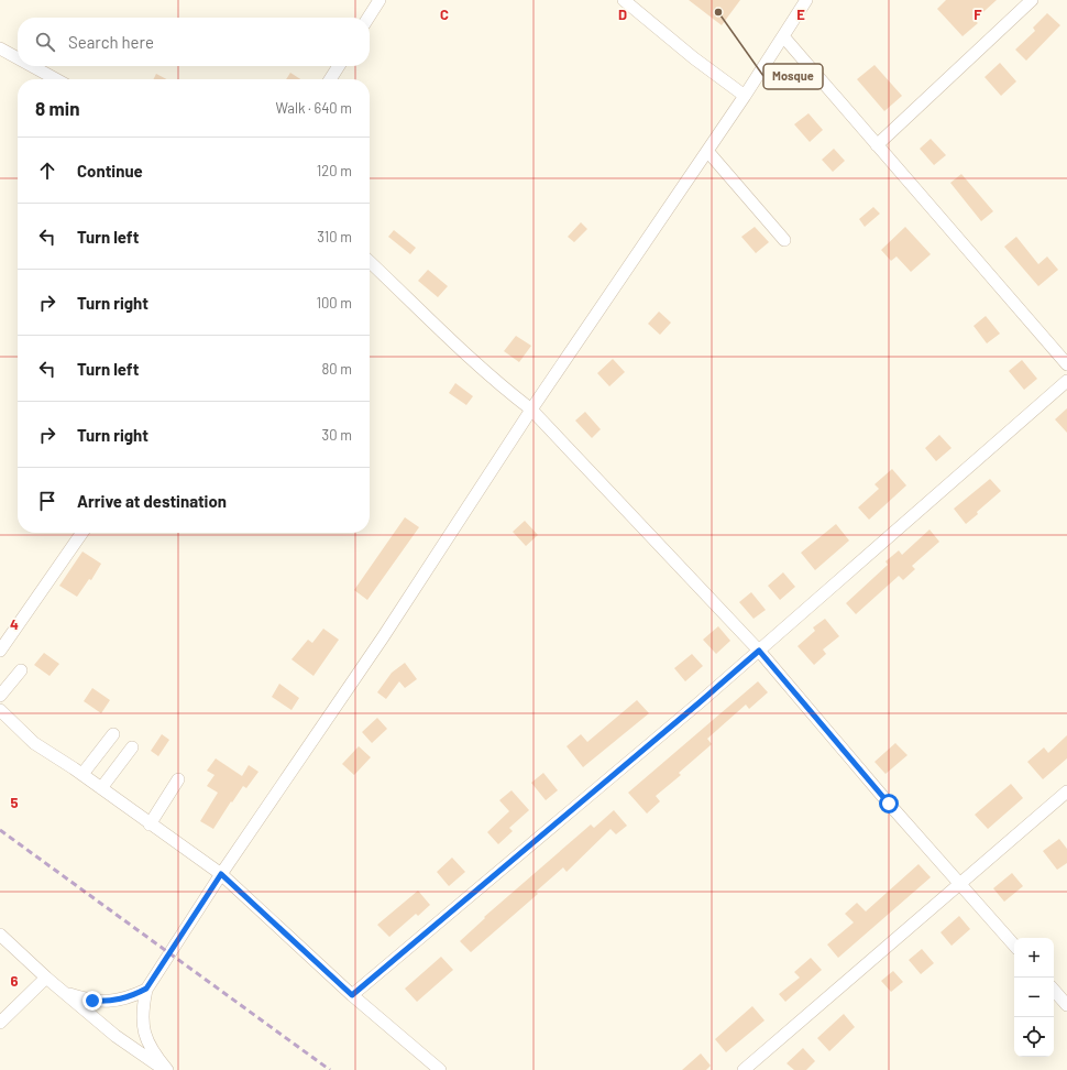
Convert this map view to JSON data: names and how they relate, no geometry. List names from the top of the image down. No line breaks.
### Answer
{"places":["Mosque"],"page":{"search":"Search here","heading":["8 min","Walk · 640 m"],"list":[["Continue","120 m"],["Turn left","310 m"],["Turn right","100 m"],["Turn left","80 m"],["Turn right","30 m"],"Arrive at destination"],"map_buttons":["+","−"]},"grid":{"columns":["C","D","E","F"],"rows":["4","5","6"]}}
